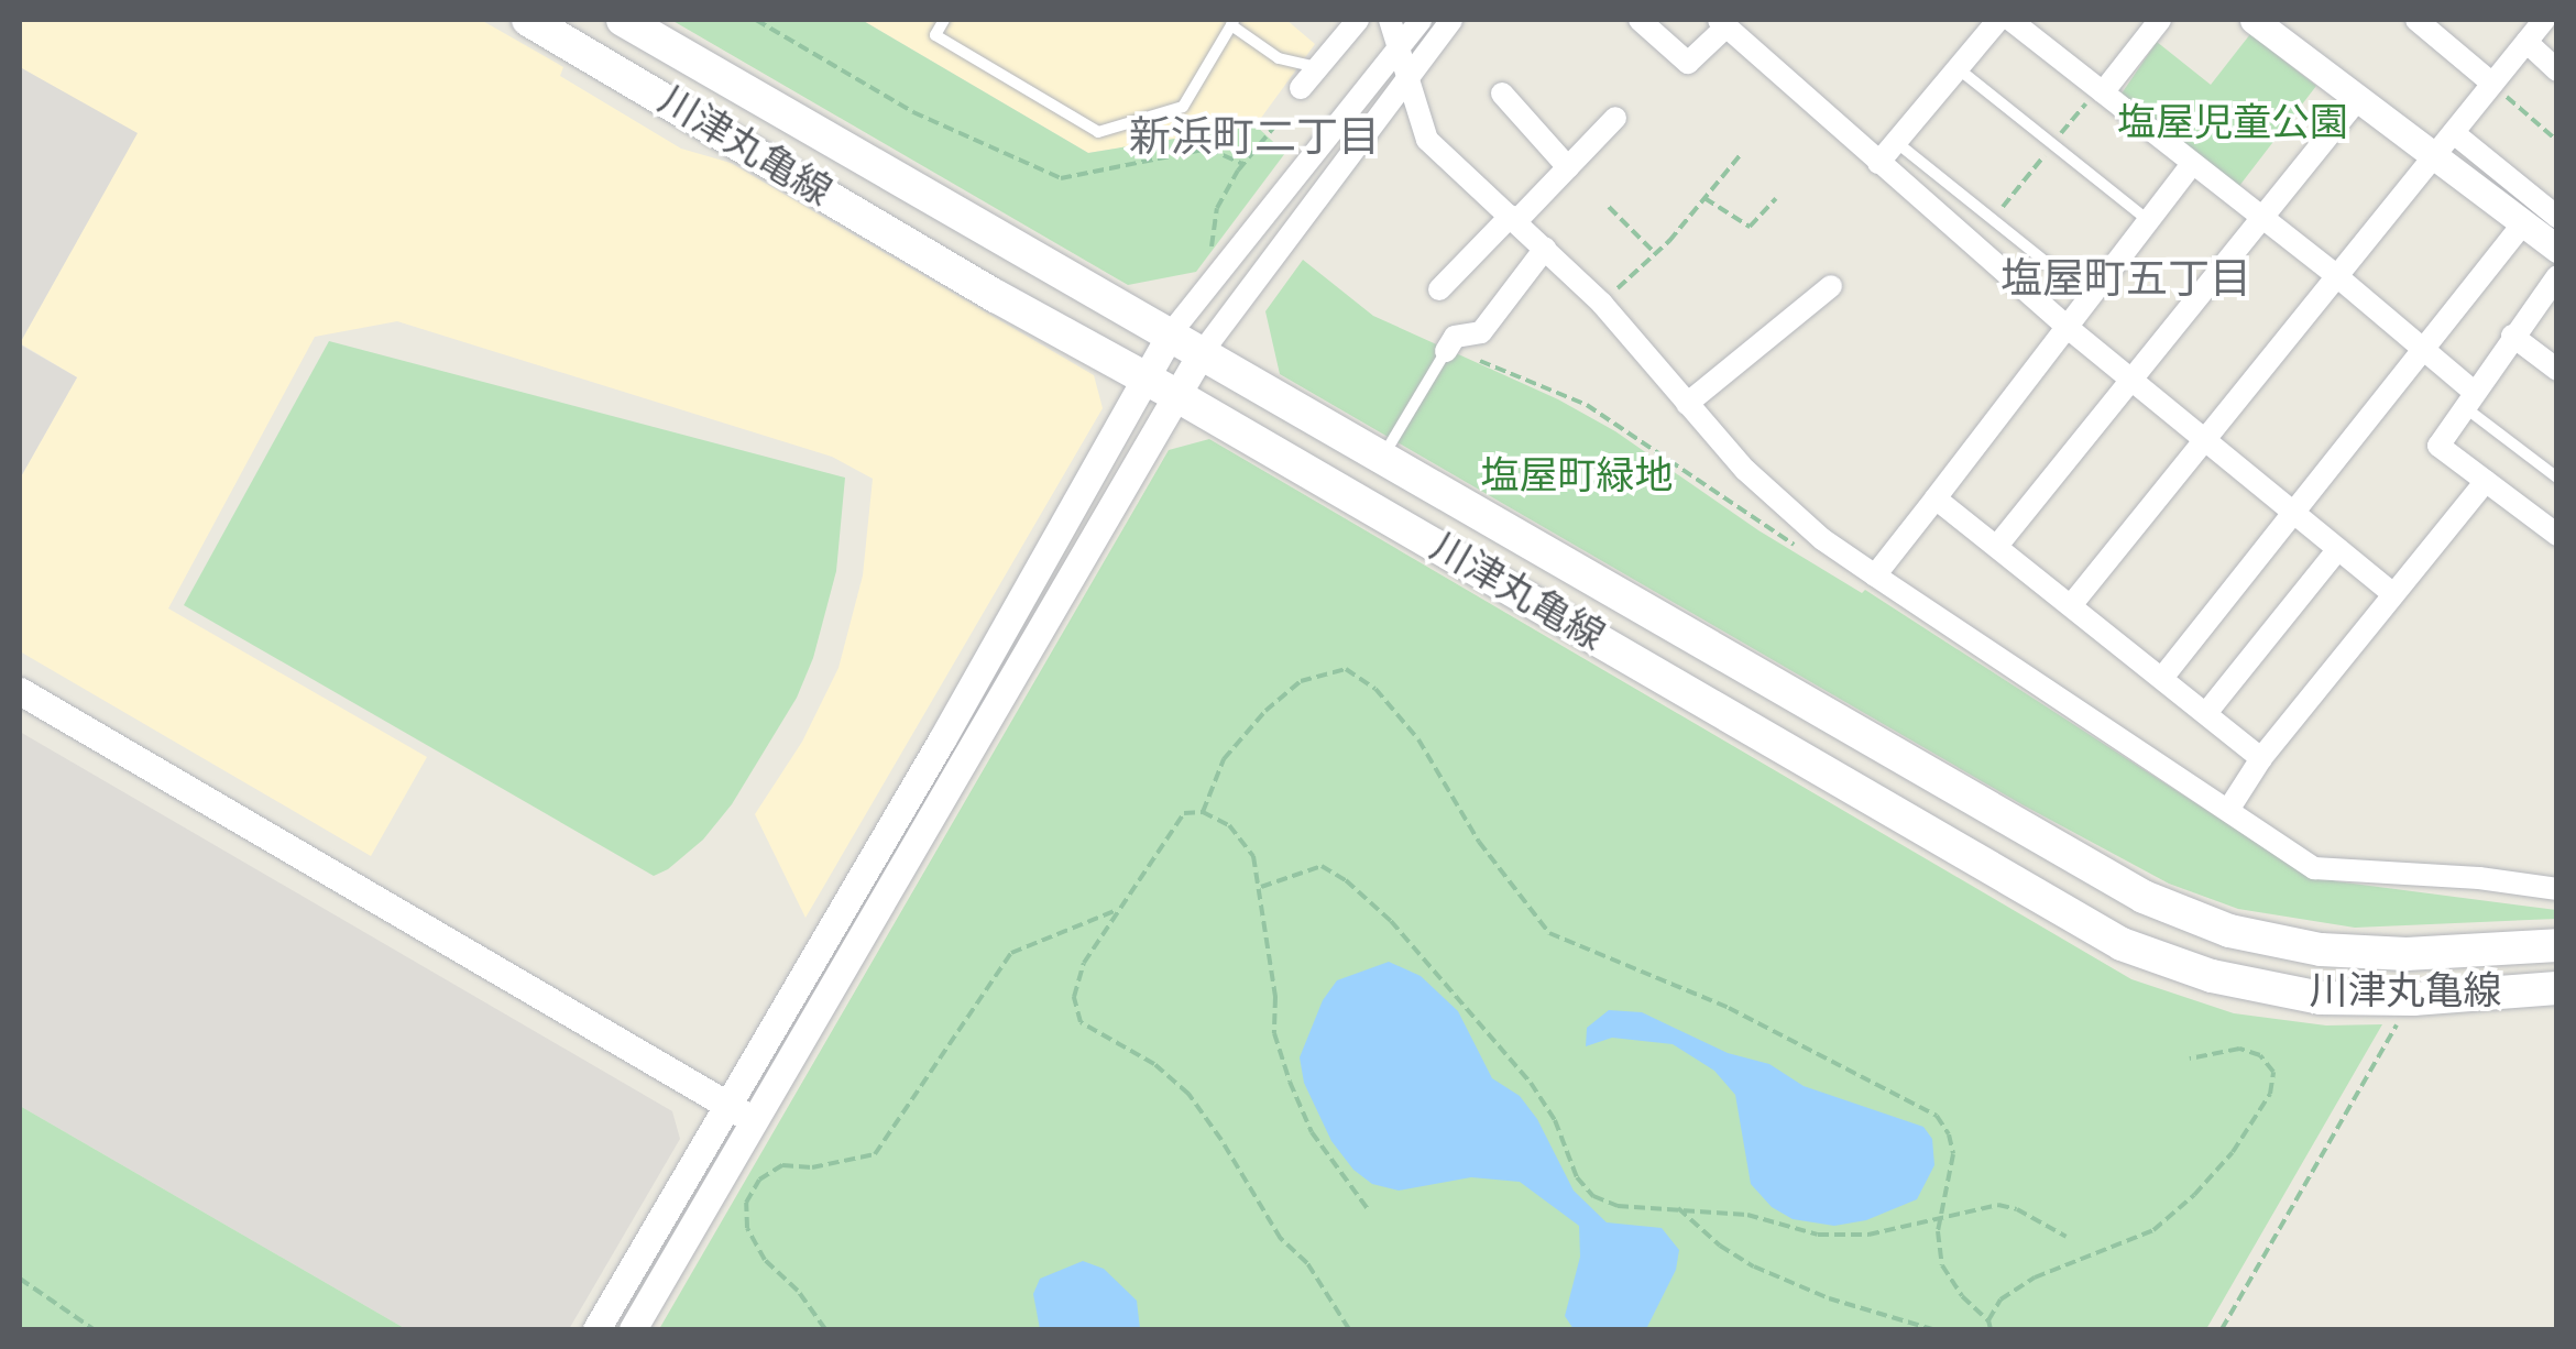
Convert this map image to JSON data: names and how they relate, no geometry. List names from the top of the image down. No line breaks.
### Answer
{"streets":{"main road":["川津丸亀線"]},"districts":["新浜町二丁目","塩屋町五丁目"],"parks":["塩屋児童公園","塩屋町緑地"]}
